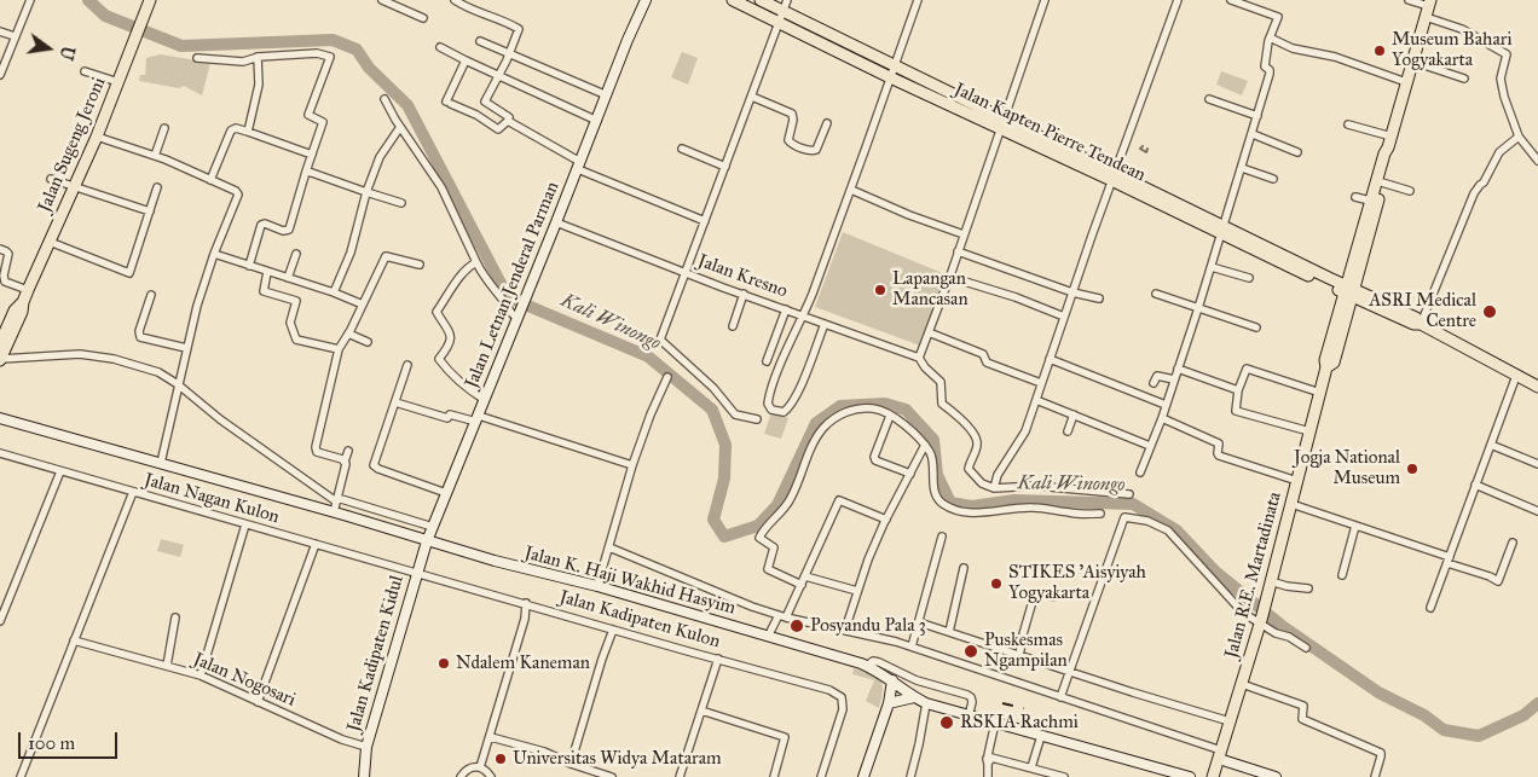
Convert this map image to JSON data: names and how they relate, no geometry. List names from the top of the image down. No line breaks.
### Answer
{"streets":{"main road":["Jalan Kapten Pierre Tendean","Jalan Sugeng Jeroni","Jalan Letnan Jenderal Parman","Jalan R.E. Martadinata","Jalan K. Haji Wakhid Hasyim","Jalan Kadipaten Kidul"],"street":["Jalan Kresno","Jalan Nagan Kulon","Jalan Kadipaten Kulon","Jalan Nogosari"]},"crossings":[["Jalan Kapten Pierre Tendean","Jalan R.E. Martadinata"],["Jalan Kresno","Jalan Letnan Jenderal Parman"],["Jalan Letnan Jenderal Parman","Jalan K. Haji Wakhid Hasyim"],["Jalan Letnan Jenderal Parman","Jalan Kadipaten Kidul"],["Jalan Nagan Kulon","Jalan Kadipaten Kulon"],["Jalan Nagan Kulon","Jalan Kadipaten Kidul"],["Jalan K. Haji Wakhid Hasyim","Jalan Kadipaten Kidul"],["Jalan Kadipaten Kulon","Jalan Kadipaten Kidul"],["Jalan Kadipaten Kidul","Jalan Nogosari"]],"water":["Kali Winongo"],"places":["Museum Bahari Yogyakarta","Lapangan Mancasan","ASRI Medical Centre","Jogja National Museum","STIKES 'Aisyiyah Yogyakarta","Posyandu Pala 3","Puskesmas Ngampilan","Ndalem Kaneman","RSKIA Rachmi","Universitas Widya Mataram"],"scale_bar":"100 m","north":"right"}
